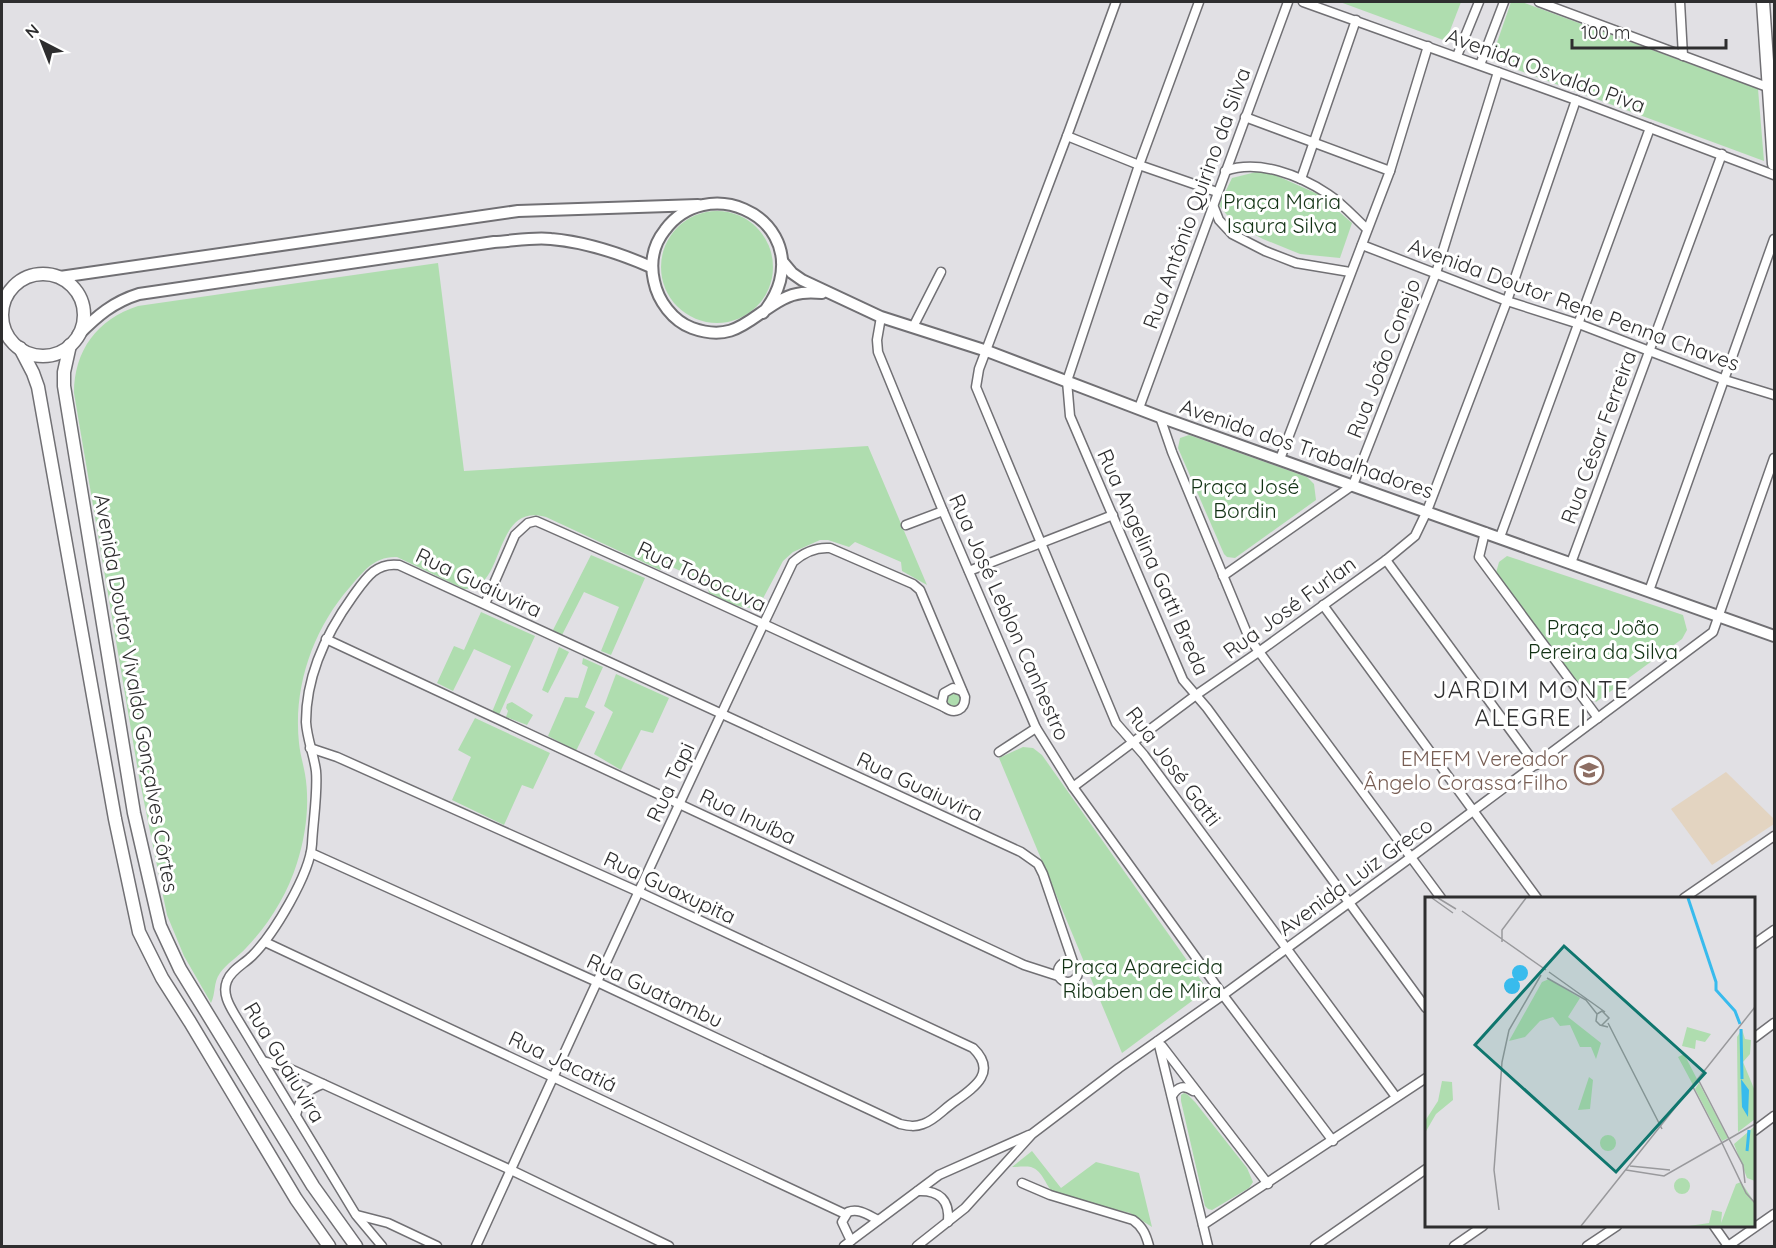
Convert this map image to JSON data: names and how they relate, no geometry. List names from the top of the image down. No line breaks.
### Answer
{"streets":{"main road":["Avenida Doutor Vivaldo Gonçalves Côrtes"],"street":["Avenida Osvaldo Piva","Rua Antônio Quirino da Silva","Avenida Doutor Rene Penna Chaves","Rua João Conejo","Rua César Ferreira","Avenida dos Trabalhadores","Rua Angelina Gatti Breda","Rua Tobocuva","Rua Guaiuvira","Rua José Furlan","Rua José Leblon Canhestro","Rua José Gatti","Rua Tapi","Rua Inuíba","Avenida Luiz Greco","Rua Guaxupita","Rua Guatambu","Rua Jacatiá"]},"crossings":[["Avenida Osvaldo Piva","Rua João Conejo"],["Avenida Osvaldo Piva","Rua César Ferreira"],["Avenida Osvaldo Piva","Rua José Furlan"],["Rua Antônio Quirino da Silva","Avenida dos Trabalhadores"],["Avenida Doutor Rene Penna Chaves","Rua João Conejo"],["Avenida Doutor Rene Penna Chaves","Rua César Ferreira"],["Avenida Doutor Rene Penna Chaves","Rua José Furlan"],["Rua João Conejo","Avenida dos Trabalhadores"],["Rua César Ferreira","Avenida dos Trabalhadores"],["Avenida dos Trabalhadores","Rua Angelina Gatti Breda"],["Avenida dos Trabalhadores","Rua José Furlan"],["Avenida dos Trabalhadores","Rua José Leblon Canhestro"],["Avenida dos Trabalhadores","Rua José Gatti"],["Avenida dos Trabalhadores","Avenida Luiz Greco"],["Rua Angelina Gatti Breda","Rua José Furlan"],["Rua Angelina Gatti Breda","Avenida Luiz Greco"],["Rua Tobocuva","Rua Guaiuvira"],["Rua Tobocuva","Rua Tapi"],["Rua Guaiuvira","Rua Tapi"],["Rua Guaiuvira","Rua Inuíba"],["Rua Guaiuvira","Rua Guaxupita"],["Rua Guaiuvira","Rua Guatambu"],["Rua Guaiuvira","Rua Jacatiá"],["Rua José Furlan","Rua José Leblon Canhestro"],["Rua José Furlan","Rua José Gatti"],["Rua José Leblon Canhestro","Avenida Luiz Greco"],["Rua José Gatti","Avenida Luiz Greco"],["Rua Tapi","Rua Inuíba"],["Rua Tapi","Rua Guaxupita"],["Rua Tapi","Rua Guatambu"],["Rua Tapi","Rua Jacatiá"],["Avenida Luiz Greco","Rua Jacatiá"],["Rua Guaxupita","Rua Guatambu"]],"districts":["JARDIM MONTE ALEGRE I"],"parks":["Praça Maria Isaura Silva","Praça José Bordin","Praça João Pereira da Silva","Praça Aparecida Ribaben de Mira"],"places":{"school or university":["EMEFM Vereador Ângelo Corassa Filho"]},"scale_bar":"100 m","north":"top left"}
